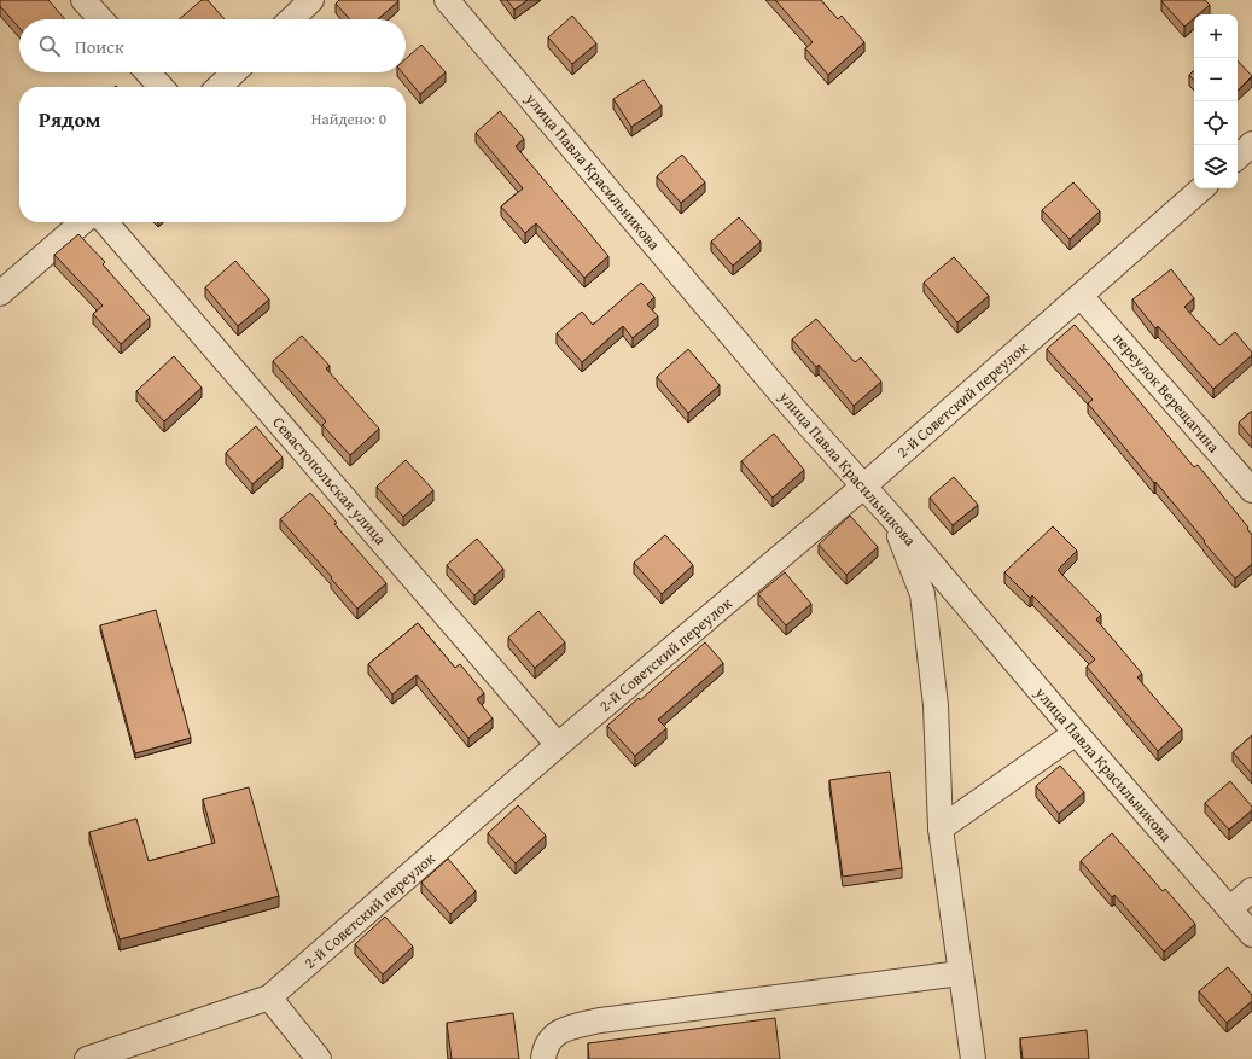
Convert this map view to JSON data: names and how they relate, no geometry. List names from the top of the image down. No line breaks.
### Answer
{"streets":{"street":["улица Павла Красильникова","переулок Верещагина","2-й Советский переулок","Севастопольская улица"]},"crossings":[["улица Павла Красильникова","2-й Советский переулок"],["переулок Верещагина","2-й Советский переулок"],["2-й Советский переулок","Севастопольская улица"]],"page":{"map_buttons":["+","−"],"search":"Поиск","heading":["Рядом","Найдено: 0"]}}
